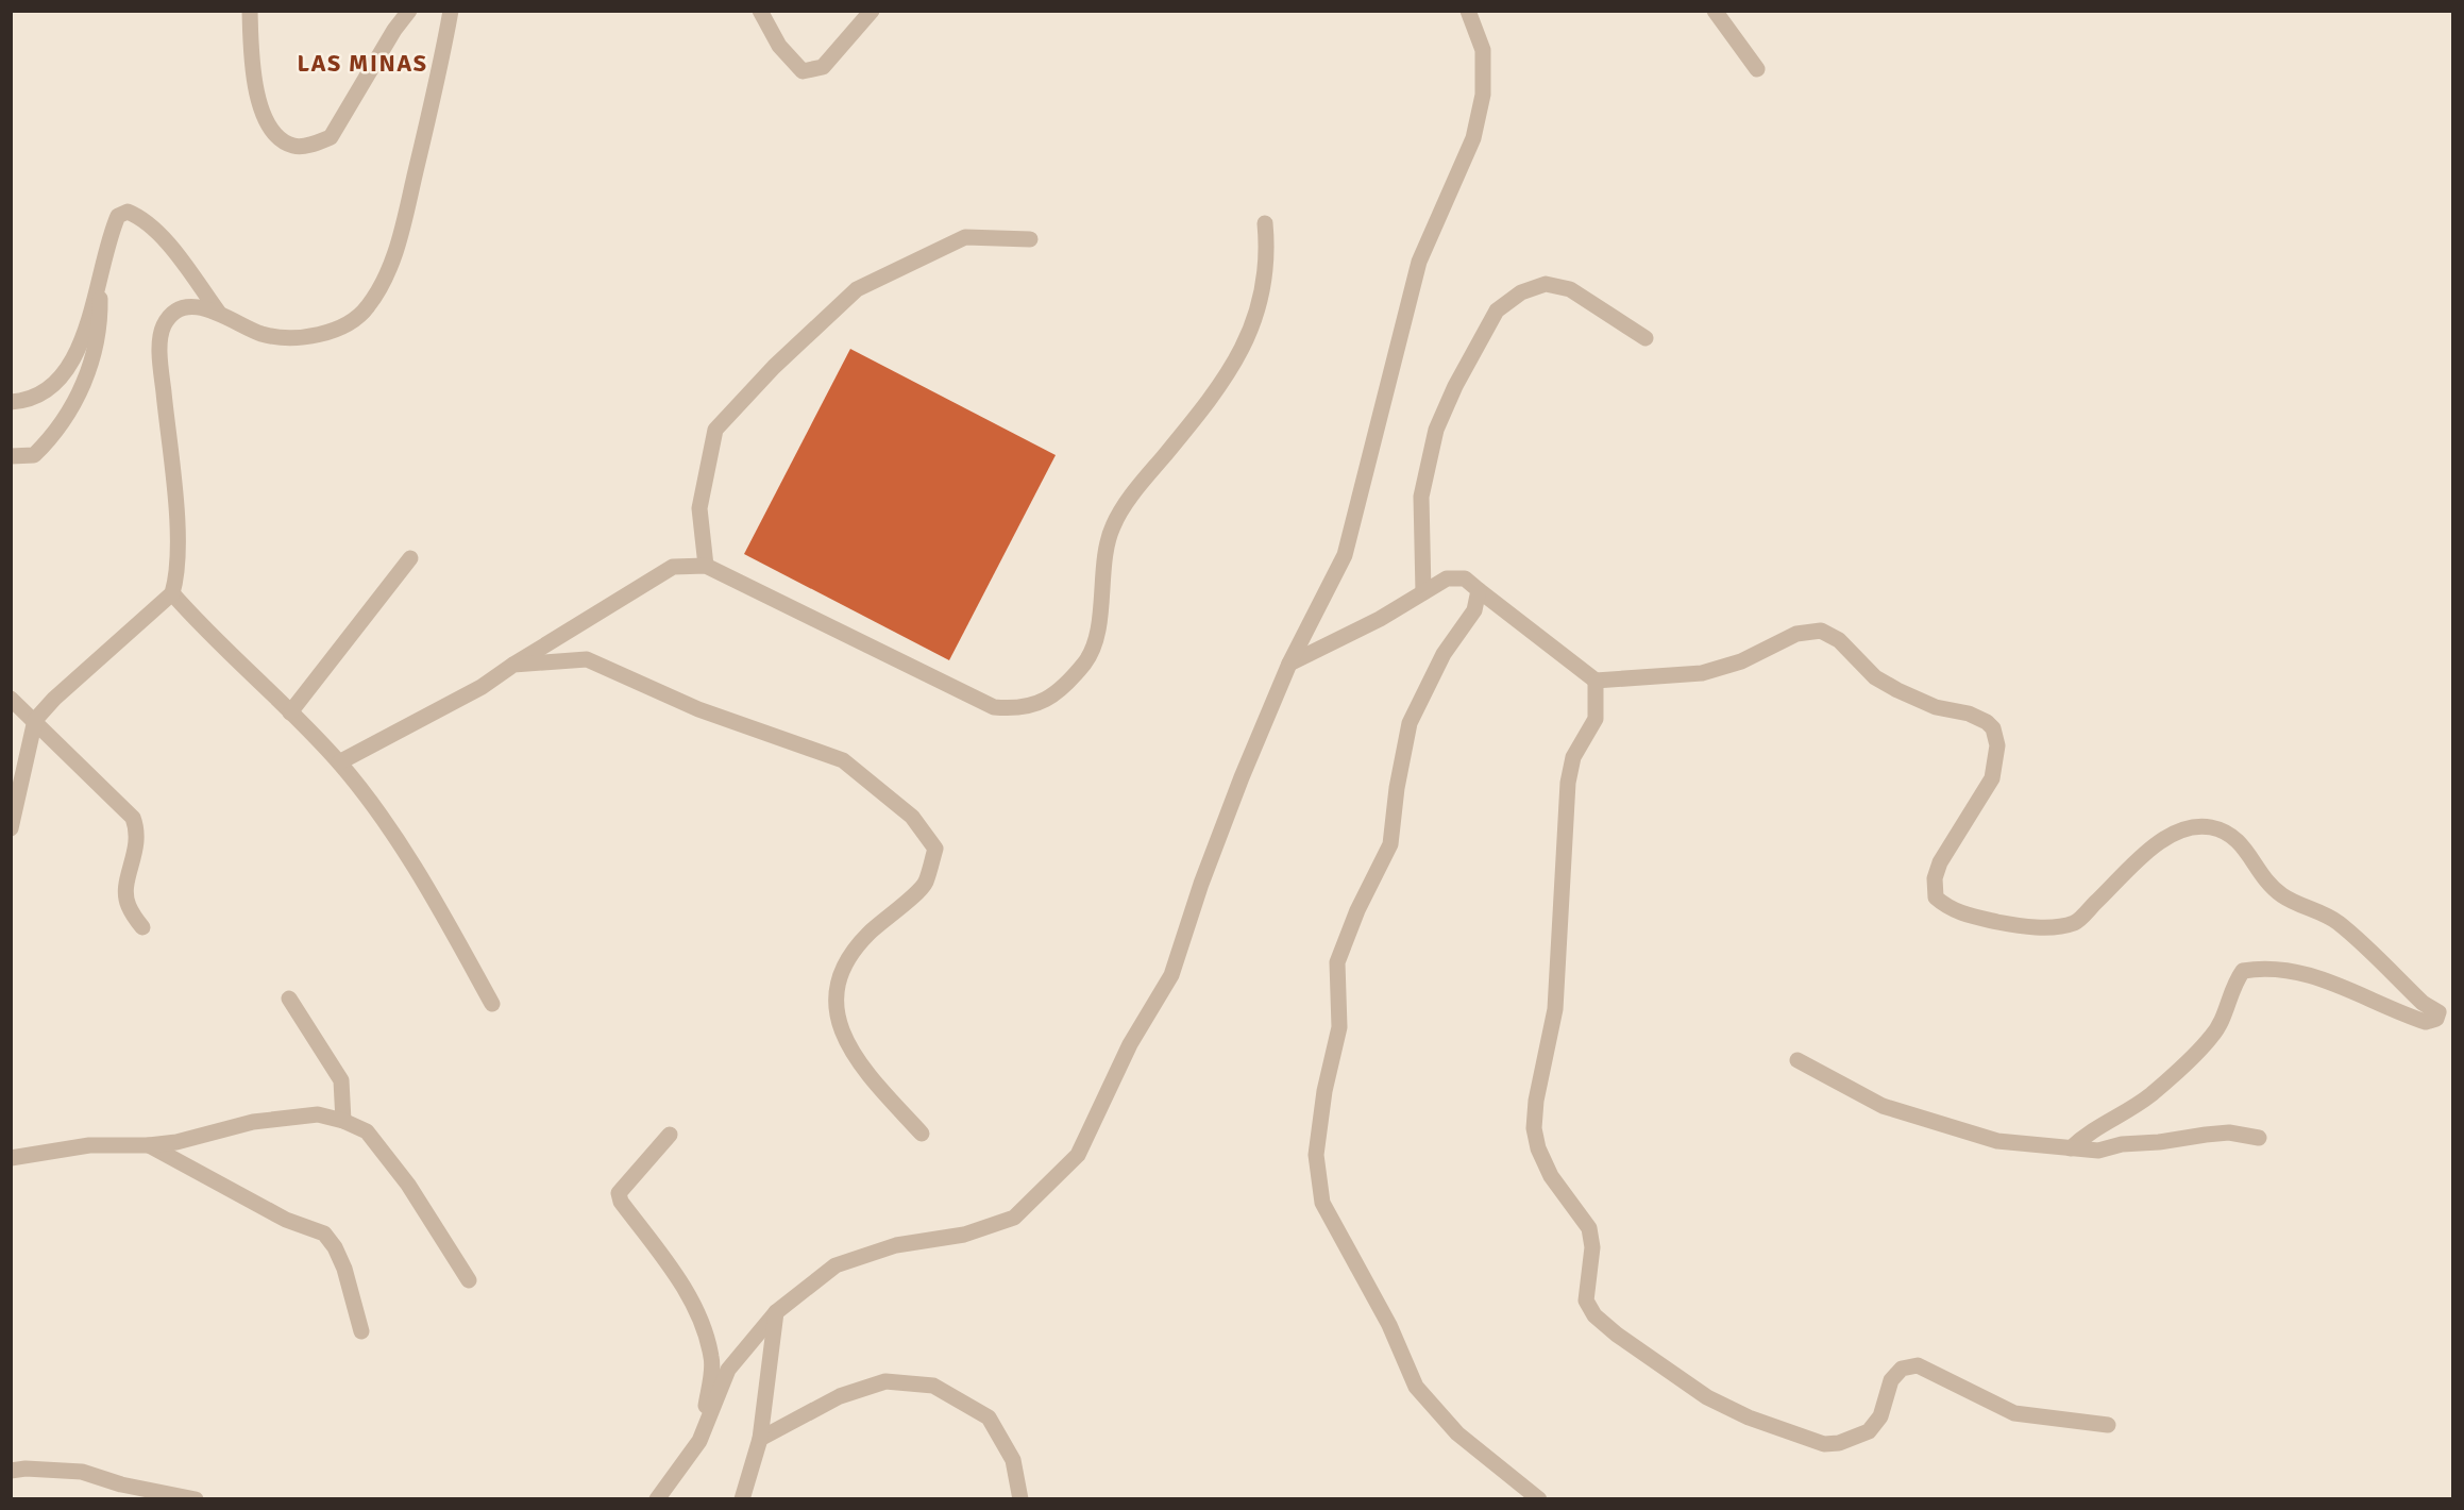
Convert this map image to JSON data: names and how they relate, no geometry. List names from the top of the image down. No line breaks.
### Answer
{"districts":["LAS MINAS"]}
